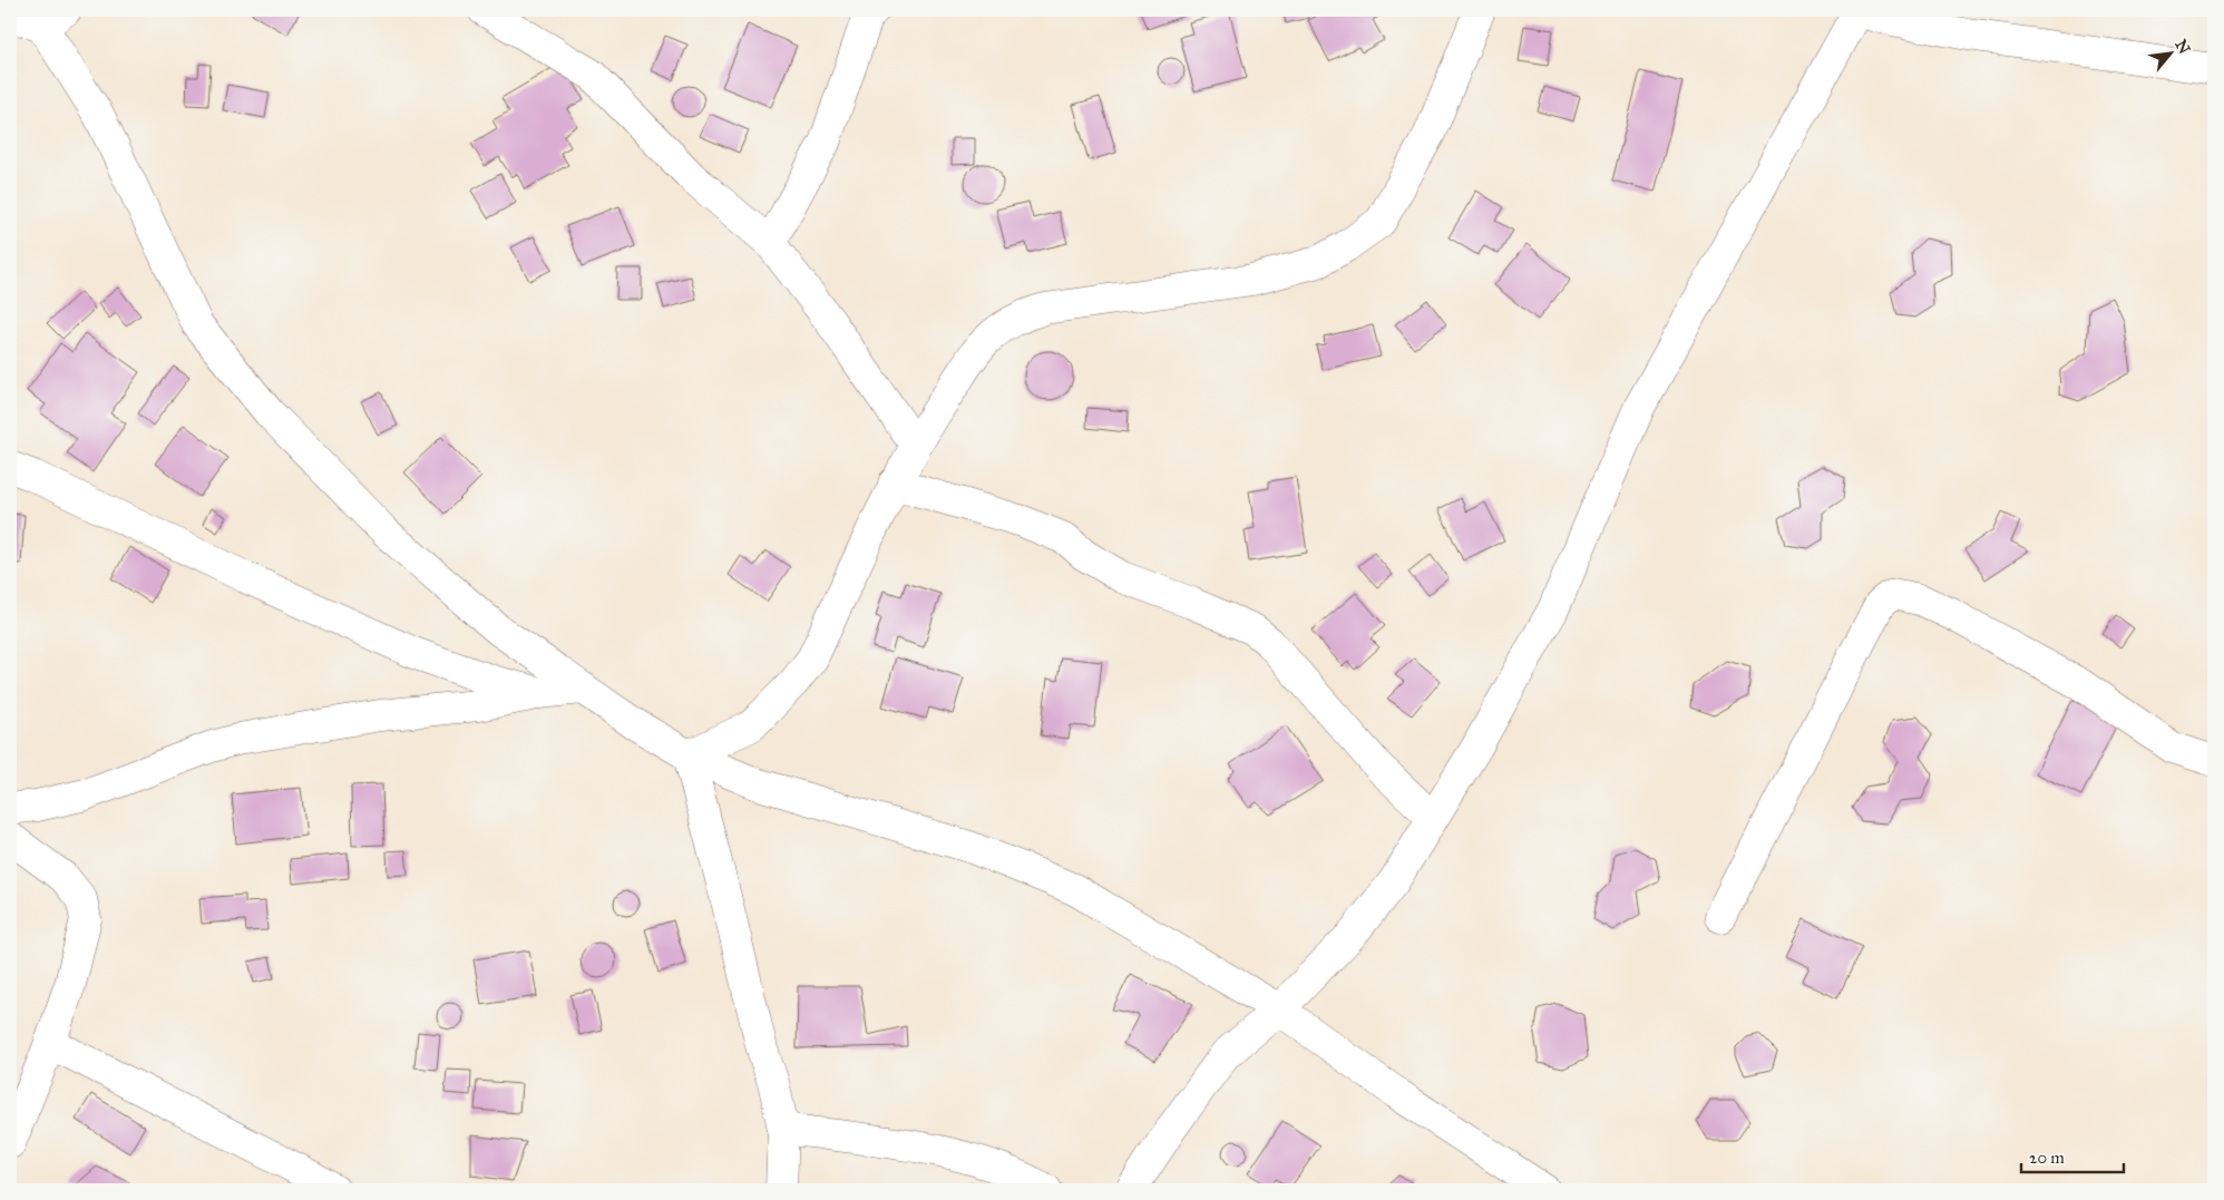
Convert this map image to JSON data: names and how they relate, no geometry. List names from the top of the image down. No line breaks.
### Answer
{"scale_bar":"20 m","north":"top right"}
